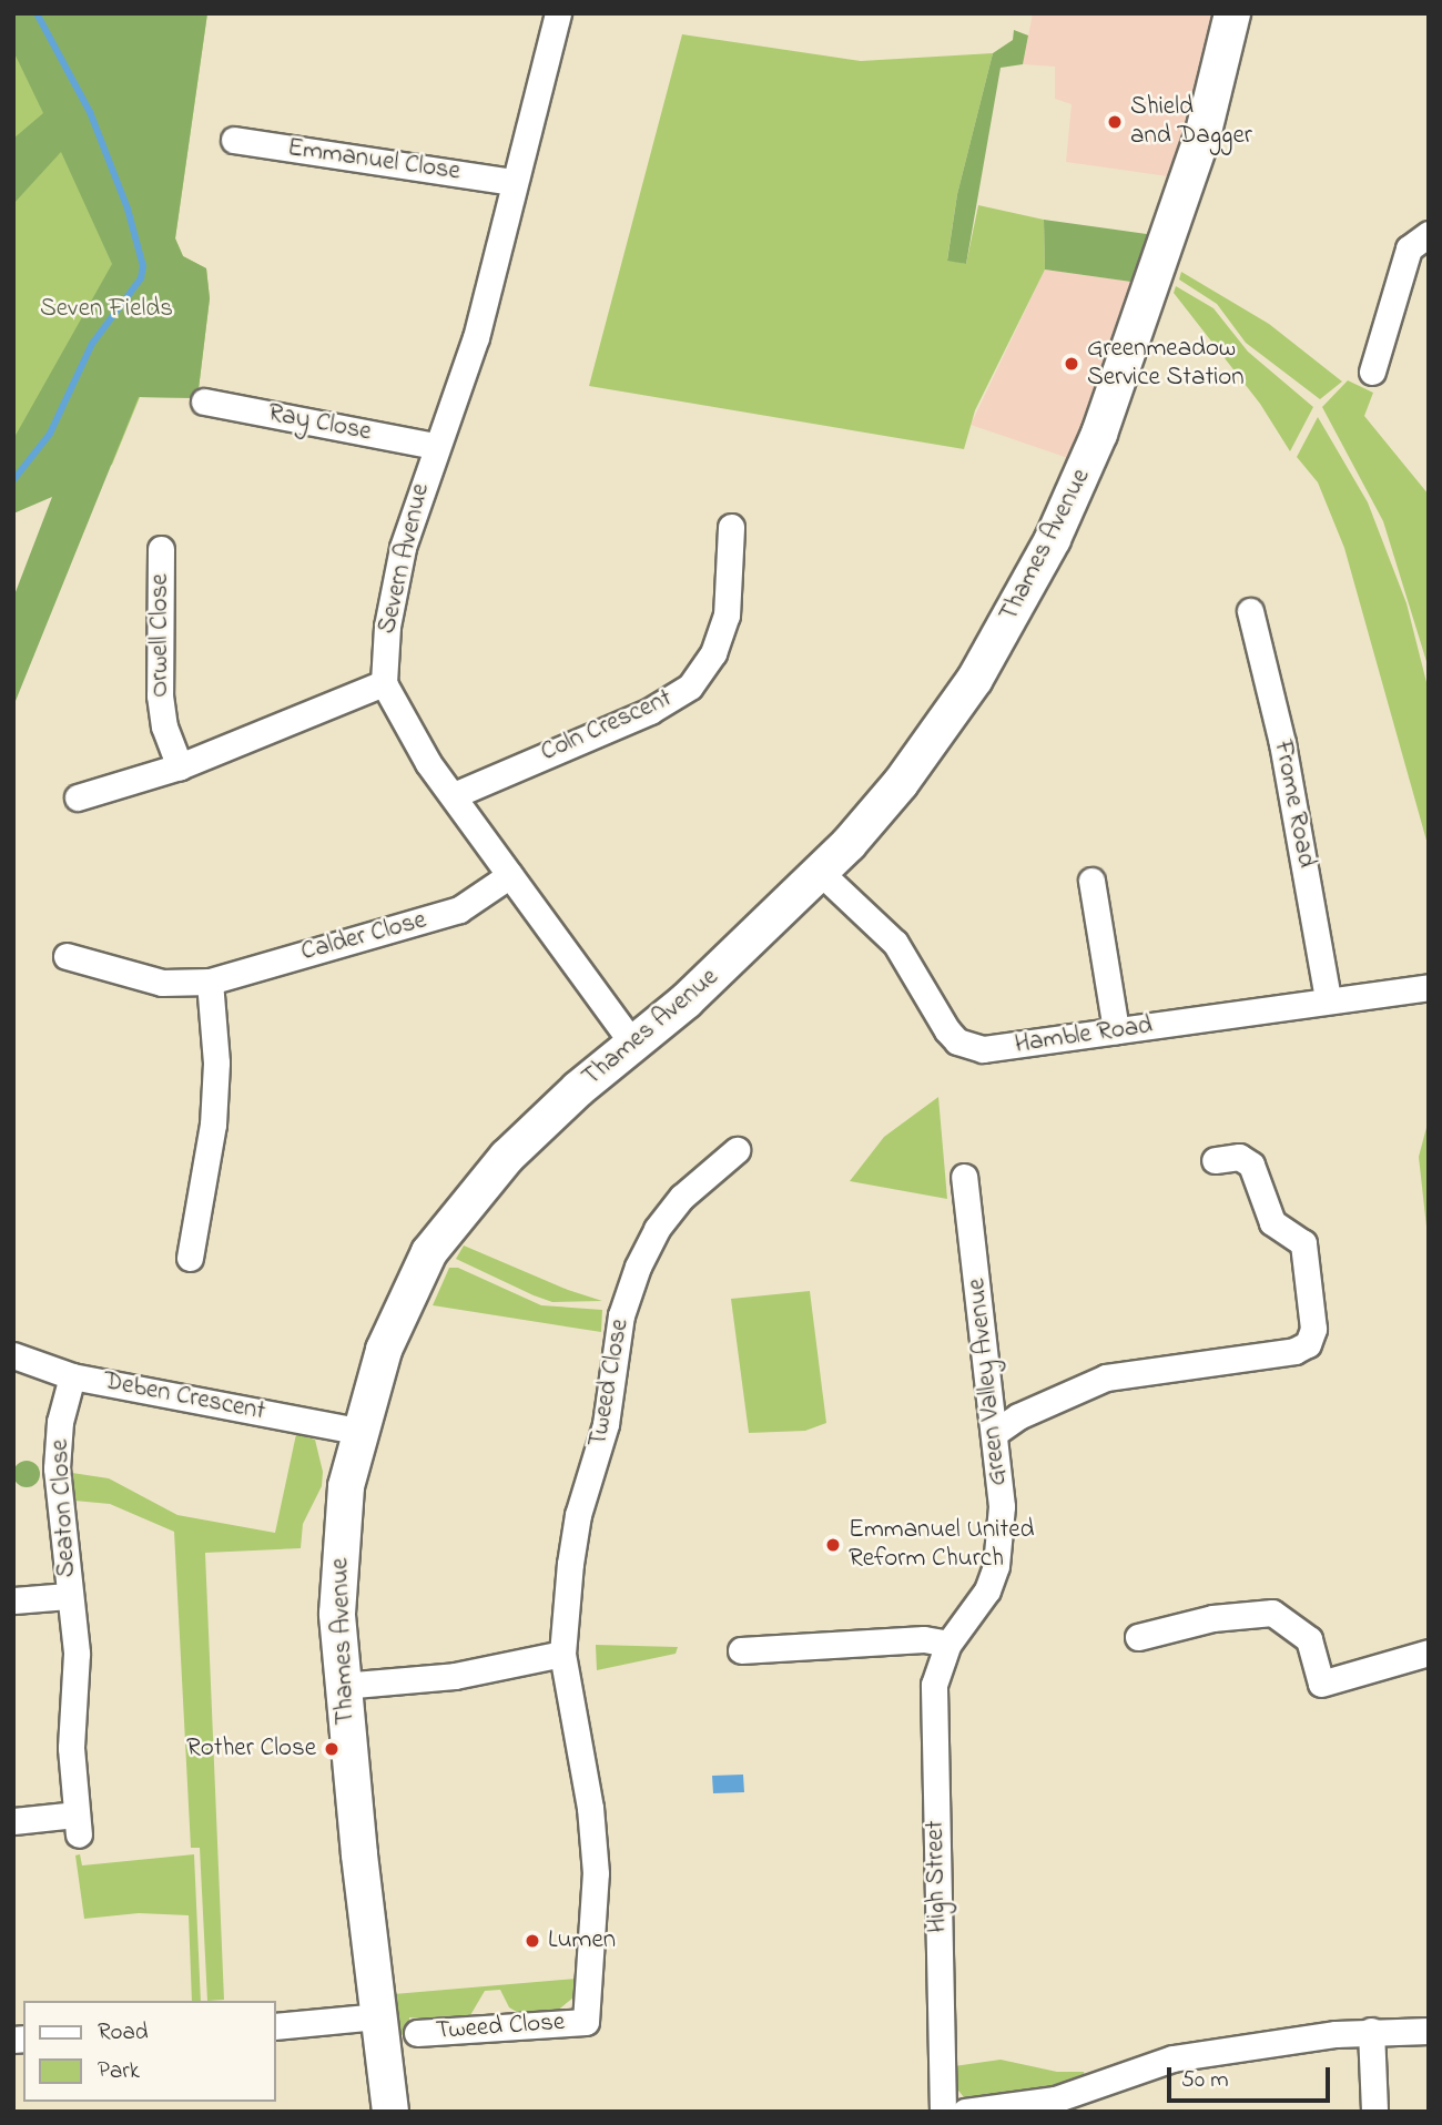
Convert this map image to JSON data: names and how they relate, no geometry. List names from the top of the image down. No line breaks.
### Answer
{"streets":{"street":["Emmanuel Close","Ray Close","Thames Avenue","Severn Avenue","Orwell Close","Coln Crescent","Frome Road","Calder Close","Hamble Road","Green Valley Avenue","Tweed Close","Deben Crescent","Seaton Close","High Street"]},"crossings":[["Emmanuel Close","Severn Avenue"],["Ray Close","Severn Avenue"],["Thames Avenue","Severn Avenue"],["Thames Avenue","Hamble Road"],["Thames Avenue","Deben Crescent"],["Severn Avenue","Coln Crescent"],["Severn Avenue","Calder Close"],["Frome Road","Hamble Road"],["Green Valley Avenue","High Street"],["Deben Crescent","Seaton Close"]],"parks":["Seven Fields"],"places":["Shield and Dagger","Greenmeadow Service Station","Emmanuel United Reform Church","Rother Close","Lumen"],"legend":["Road","Park"],"scale_bar":"50 m"}
